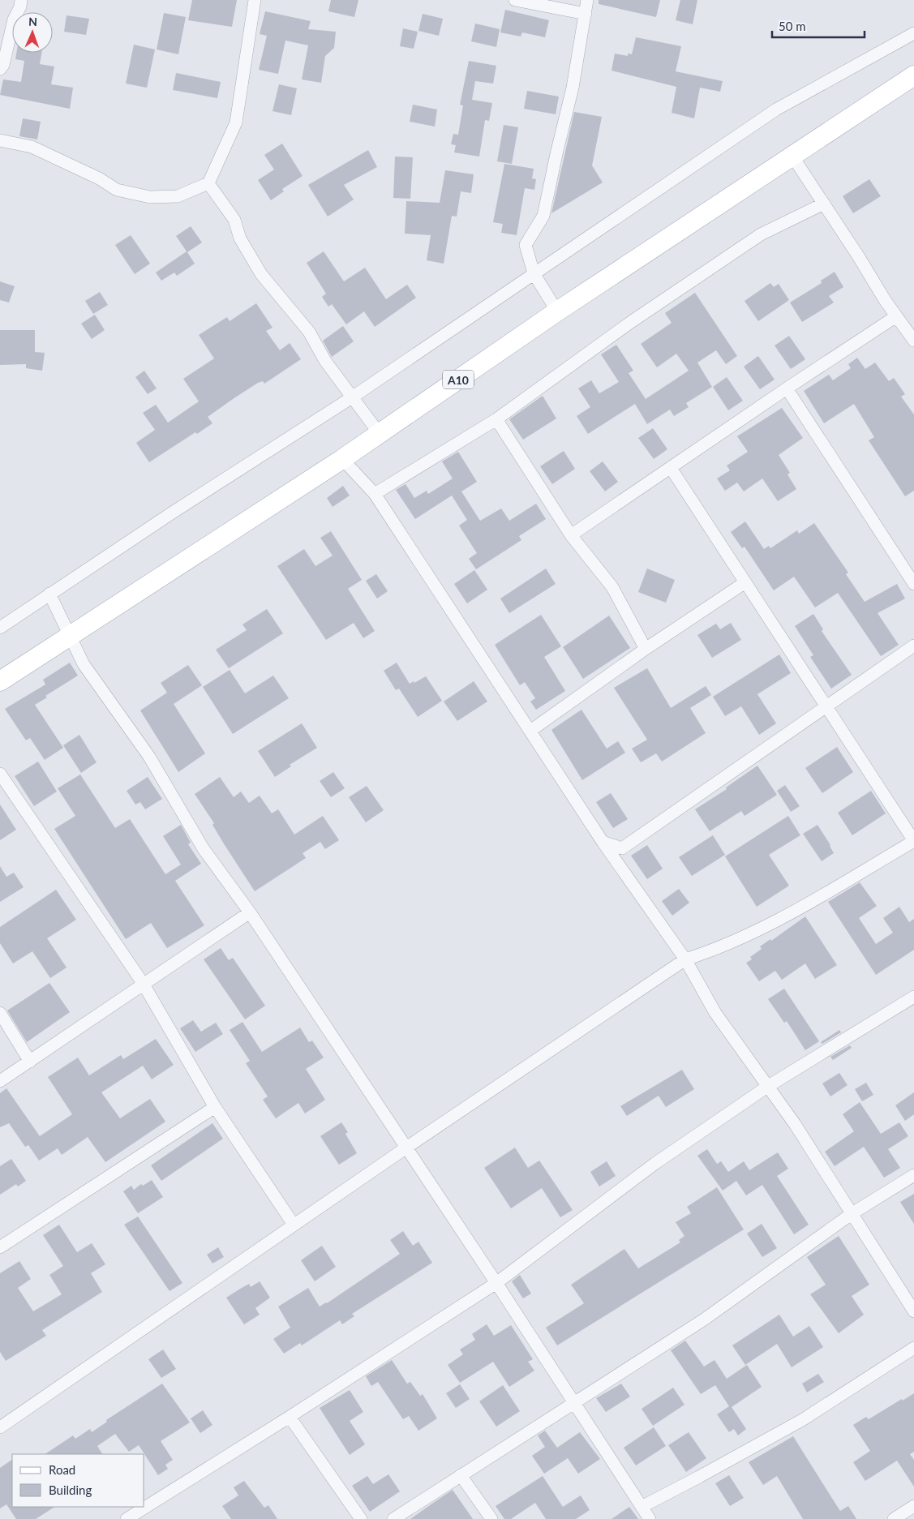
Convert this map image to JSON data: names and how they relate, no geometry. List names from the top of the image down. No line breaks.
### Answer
{"streets":{"main road":["A10"]},"legend":["Road","Building"],"scale_bar":"50 m","north":"top"}
